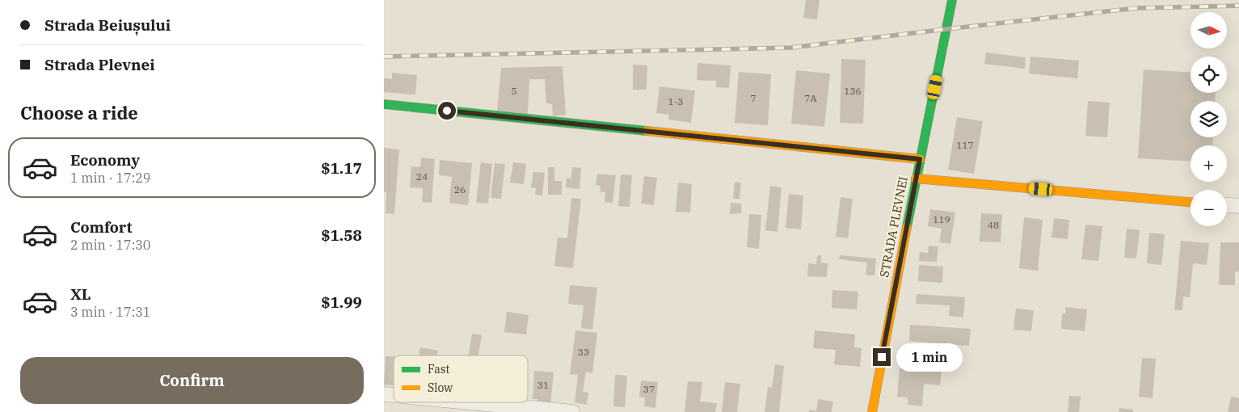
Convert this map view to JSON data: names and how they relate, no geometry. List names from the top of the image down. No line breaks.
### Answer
{"streets":{"street":["STRADA PLEVNEI"]},"house_numbers":["5","136","7","7A","1-3","117","24","26","119","48","33","31","37"],"legend":["Fast","Slow"],"north":"right","page":{"banner":["Strada Beiușului","Strada Plevnei"],"map_buttons":["+","−"],"heading":"Choose a ride","list":[{"name":"Economy","note":"1 min · 17:29","value":"$1.17"},{"name":"Comfort","note":"2 min · 17:30","value":"$1.58"},{"name":"XL","note":"3 min · 17:31","value":"$1.99"}],"bubble":"1 min","buttons":"Confirm"}}
